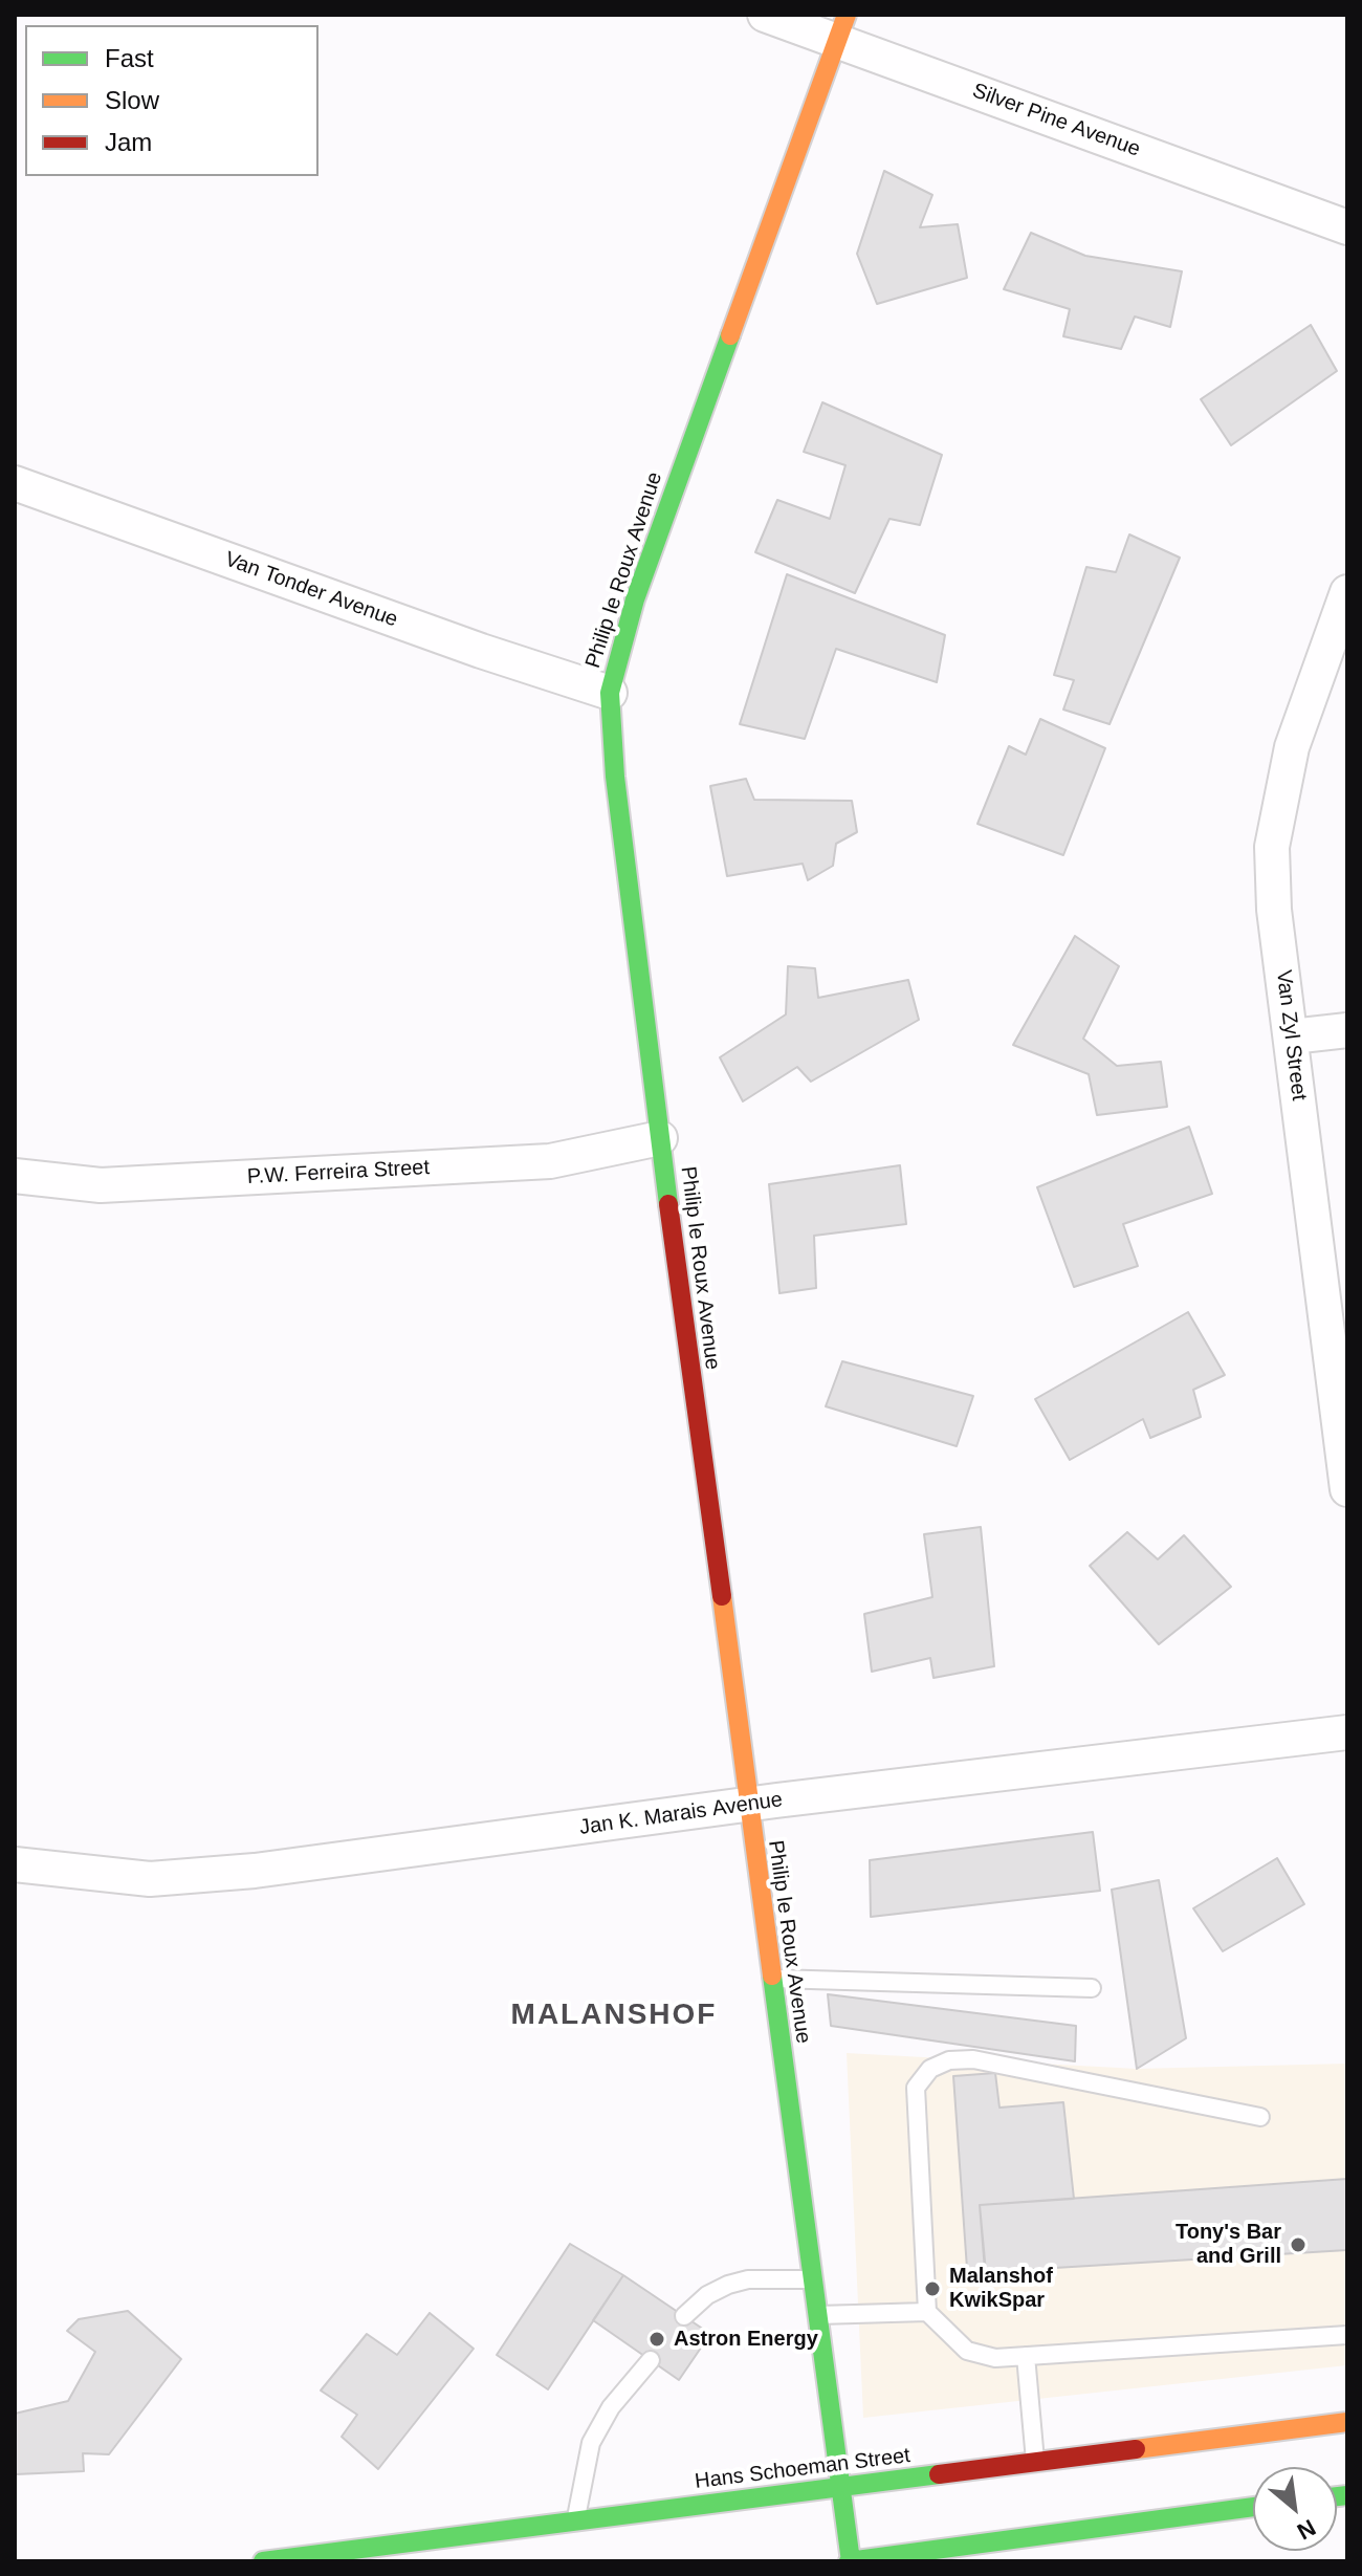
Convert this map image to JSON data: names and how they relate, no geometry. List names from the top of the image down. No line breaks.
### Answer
{"streets":{"street":["Silver Pine Avenue","Philip le Roux Avenue","Van Tonder Avenue","Van Zyl Street","P.W. Ferreira Street","Jan K. Marais Avenue","Hans Schoeman Street"]},"crossings":[["Silver Pine Avenue","Philip le Roux Avenue"],["Philip le Roux Avenue","Van Tonder Avenue"],["Philip le Roux Avenue","P.W. Ferreira Street"],["Philip le Roux Avenue","Jan K. Marais Avenue"],["Philip le Roux Avenue","Hans Schoeman Street"]],"districts":["MALANSHOF"],"places":["Tony's Bar and Grill","Malanshof KwikSpar","Astron Energy"],"legend":["Fast","Slow","Jam"],"north":"bottom right"}
